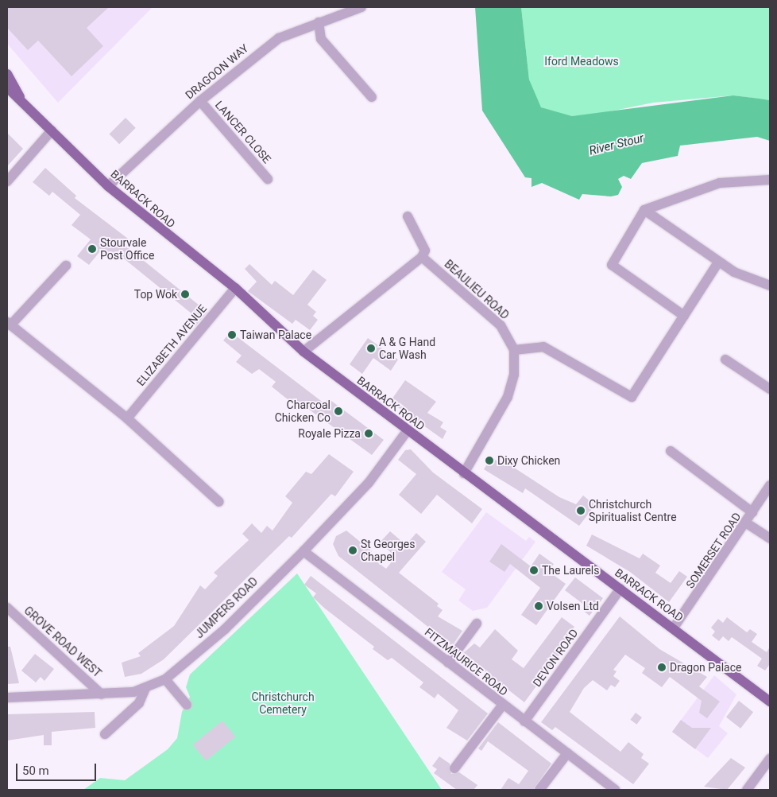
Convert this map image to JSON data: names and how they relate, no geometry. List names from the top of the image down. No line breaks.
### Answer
{"streets":{"main road":["BARRACK ROAD"],"street":["DRAGOON WAY","LANCER CLOSE","BEAULIEU ROAD","ELIZABETH AVENUE","SOMERSET ROAD","JUMPERS ROAD","GROVE ROAD WEST","DEVON ROAD","FITZMAURICE ROAD"]},"crossings":[["DRAGOON WAY","LANCER CLOSE"],["DRAGOON WAY","BARRACK ROAD"],["BARRACK ROAD","BEAULIEU ROAD"],["BARRACK ROAD","ELIZABETH AVENUE"],["BARRACK ROAD","SOMERSET ROAD"],["BARRACK ROAD","JUMPERS ROAD"],["BARRACK ROAD","DEVON ROAD"],["JUMPERS ROAD","GROVE ROAD WEST"],["JUMPERS ROAD","FITZMAURICE ROAD"],["DEVON ROAD","FITZMAURICE ROAD"]],"water":["River Stour"],"parks":["Iford Meadows","Christchurch Cemetery"],"places":["Stourvale Post Office","Top Wok","Taiwan Palace","A & G Hand Car Wash","Charcoal Chicken Co","Royale Pizza","Dixy Chicken","Christchurch Spiritualist Centre","St Georges Chapel","The Laurels","Volsen Ltd","Dragon Palace"],"scale_bar":"50 m"}
